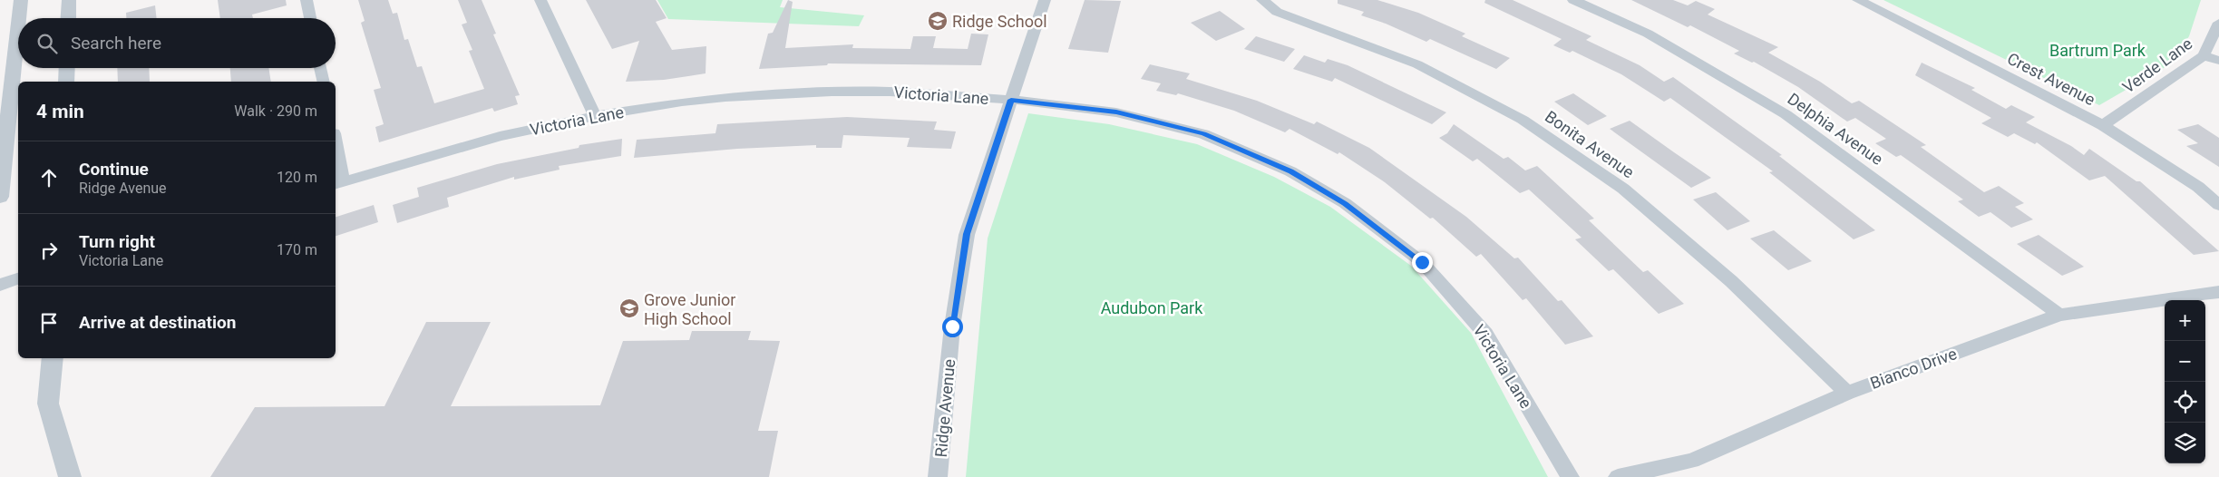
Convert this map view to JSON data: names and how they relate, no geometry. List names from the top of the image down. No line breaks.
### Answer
{"streets":{"street":["Verde Lane","Crest Avenue","Victoria Lane","Delphia Avenue","Bonita Avenue","Bianco Drive","Ridge Avenue"]},"crossings":[["Verde Lane","Crest Avenue"],["Victoria Lane","Ridge Avenue"],["Delphia Avenue","Bianco Drive"],["Bonita Avenue","Bianco Drive"]],"parks":["Bartrum Park","Audubon Park"],"places":{"school or university":["Ridge School","Grove Junior High School"]},"page":{"search":"Search here","heading":["4 min","Walk · 290 m"],"list":[["Continue","Ridge Avenue","120 m"],["Turn right","Victoria Lane","170 m"],"Arrive at destination"],"map_buttons":["+","−"]}}
